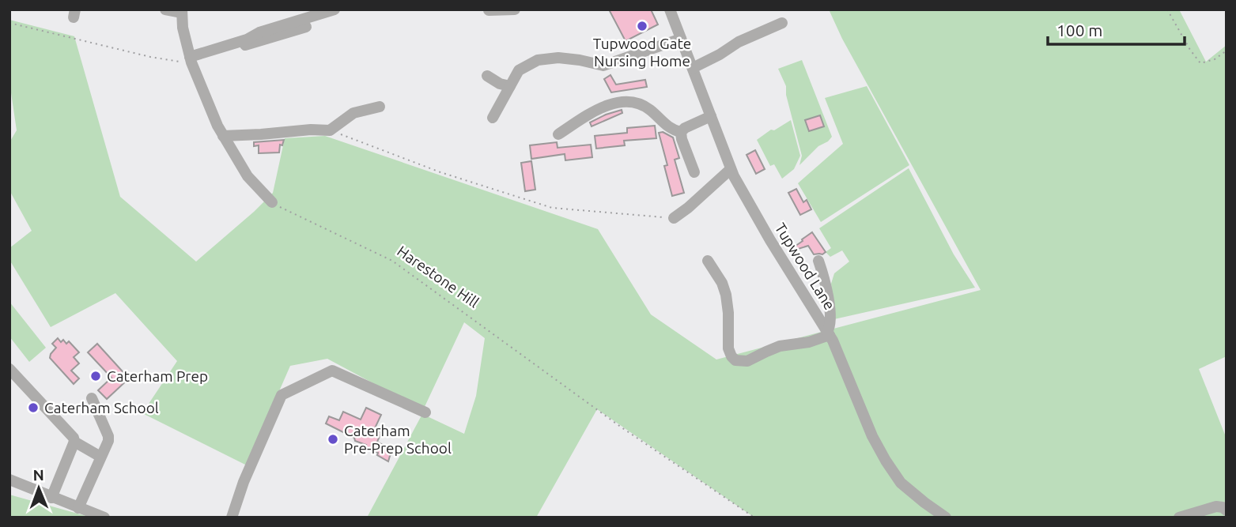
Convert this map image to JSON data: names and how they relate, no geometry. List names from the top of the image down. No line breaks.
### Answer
{"streets":{"street":["Tupwood Lane"],"path":["Harestone Hill"]},"places":["Tupwood Gate Nursing Home","Caterham Prep","Caterham School","Caterham Pre-Prep School"],"scale_bar":"100 m","north":"top"}
